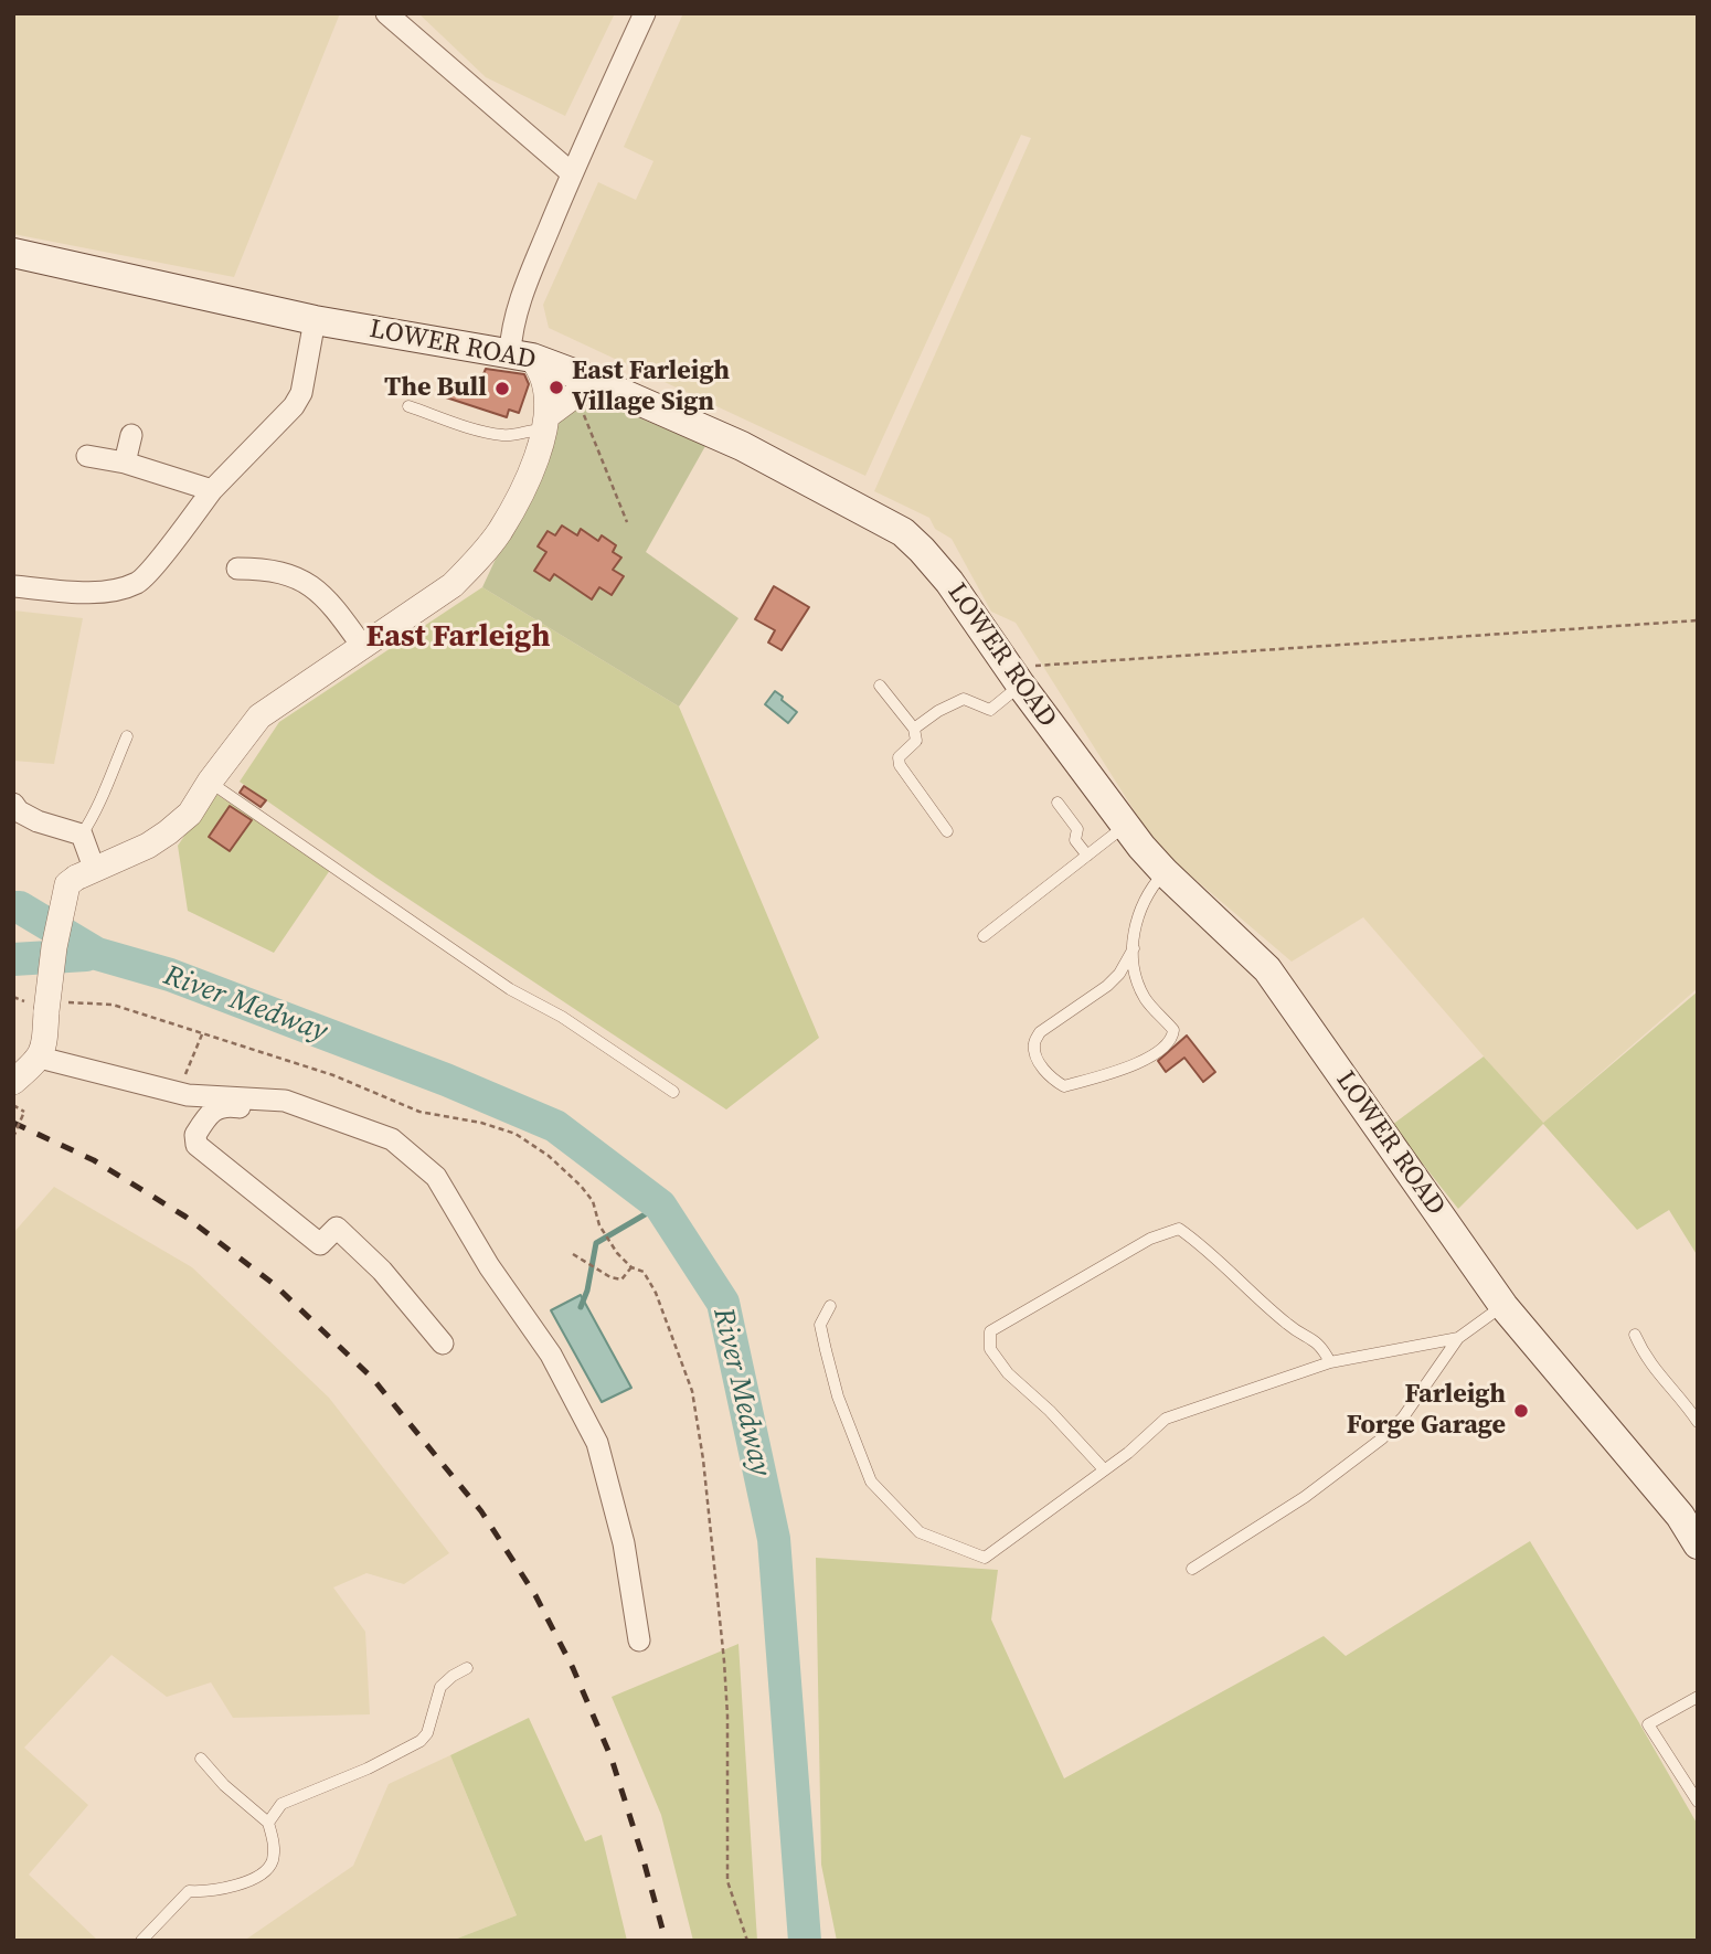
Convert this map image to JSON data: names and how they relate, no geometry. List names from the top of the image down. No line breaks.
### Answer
{"streets":{"main road":["LOWER ROAD"]},"districts":["East Farleigh"],"water":["River Medway"],"places":["East Farleigh Village Sign","The Bull","Farleigh Forge Garage"]}
